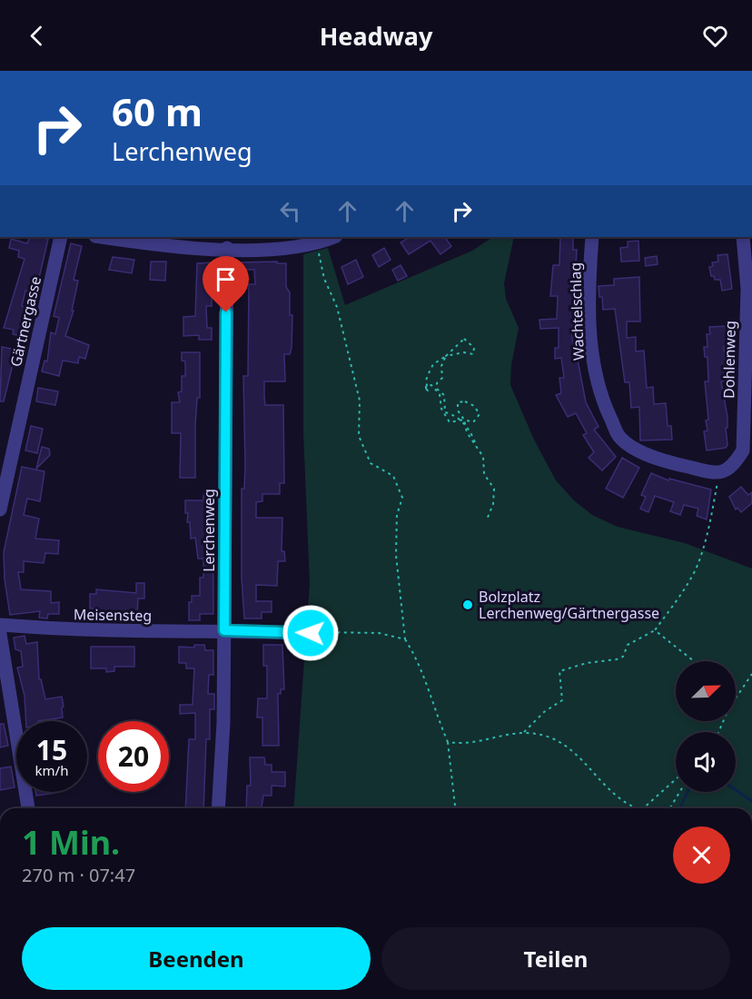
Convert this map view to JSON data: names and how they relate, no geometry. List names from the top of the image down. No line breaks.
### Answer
{"streets":{"street":["Wachtelschlag","Gärtnergasse","Dohlenweg","Lerchenweg","Meisensteg"]},"crossings":[["Wachtelschlag","Dohlenweg"],["Lerchenweg","Meisensteg"]],"places":["Bolzplatz Lerchenweg/Gärtnergasse"],"north":"top right","page":{"header":"Headway","turn":["60 m","Lerchenweg"],"speed":"15 km/h","limit":"20","heading":["1 Min.","270 m · 07:47"],"buttons":["Beenden","Teilen"]}}
